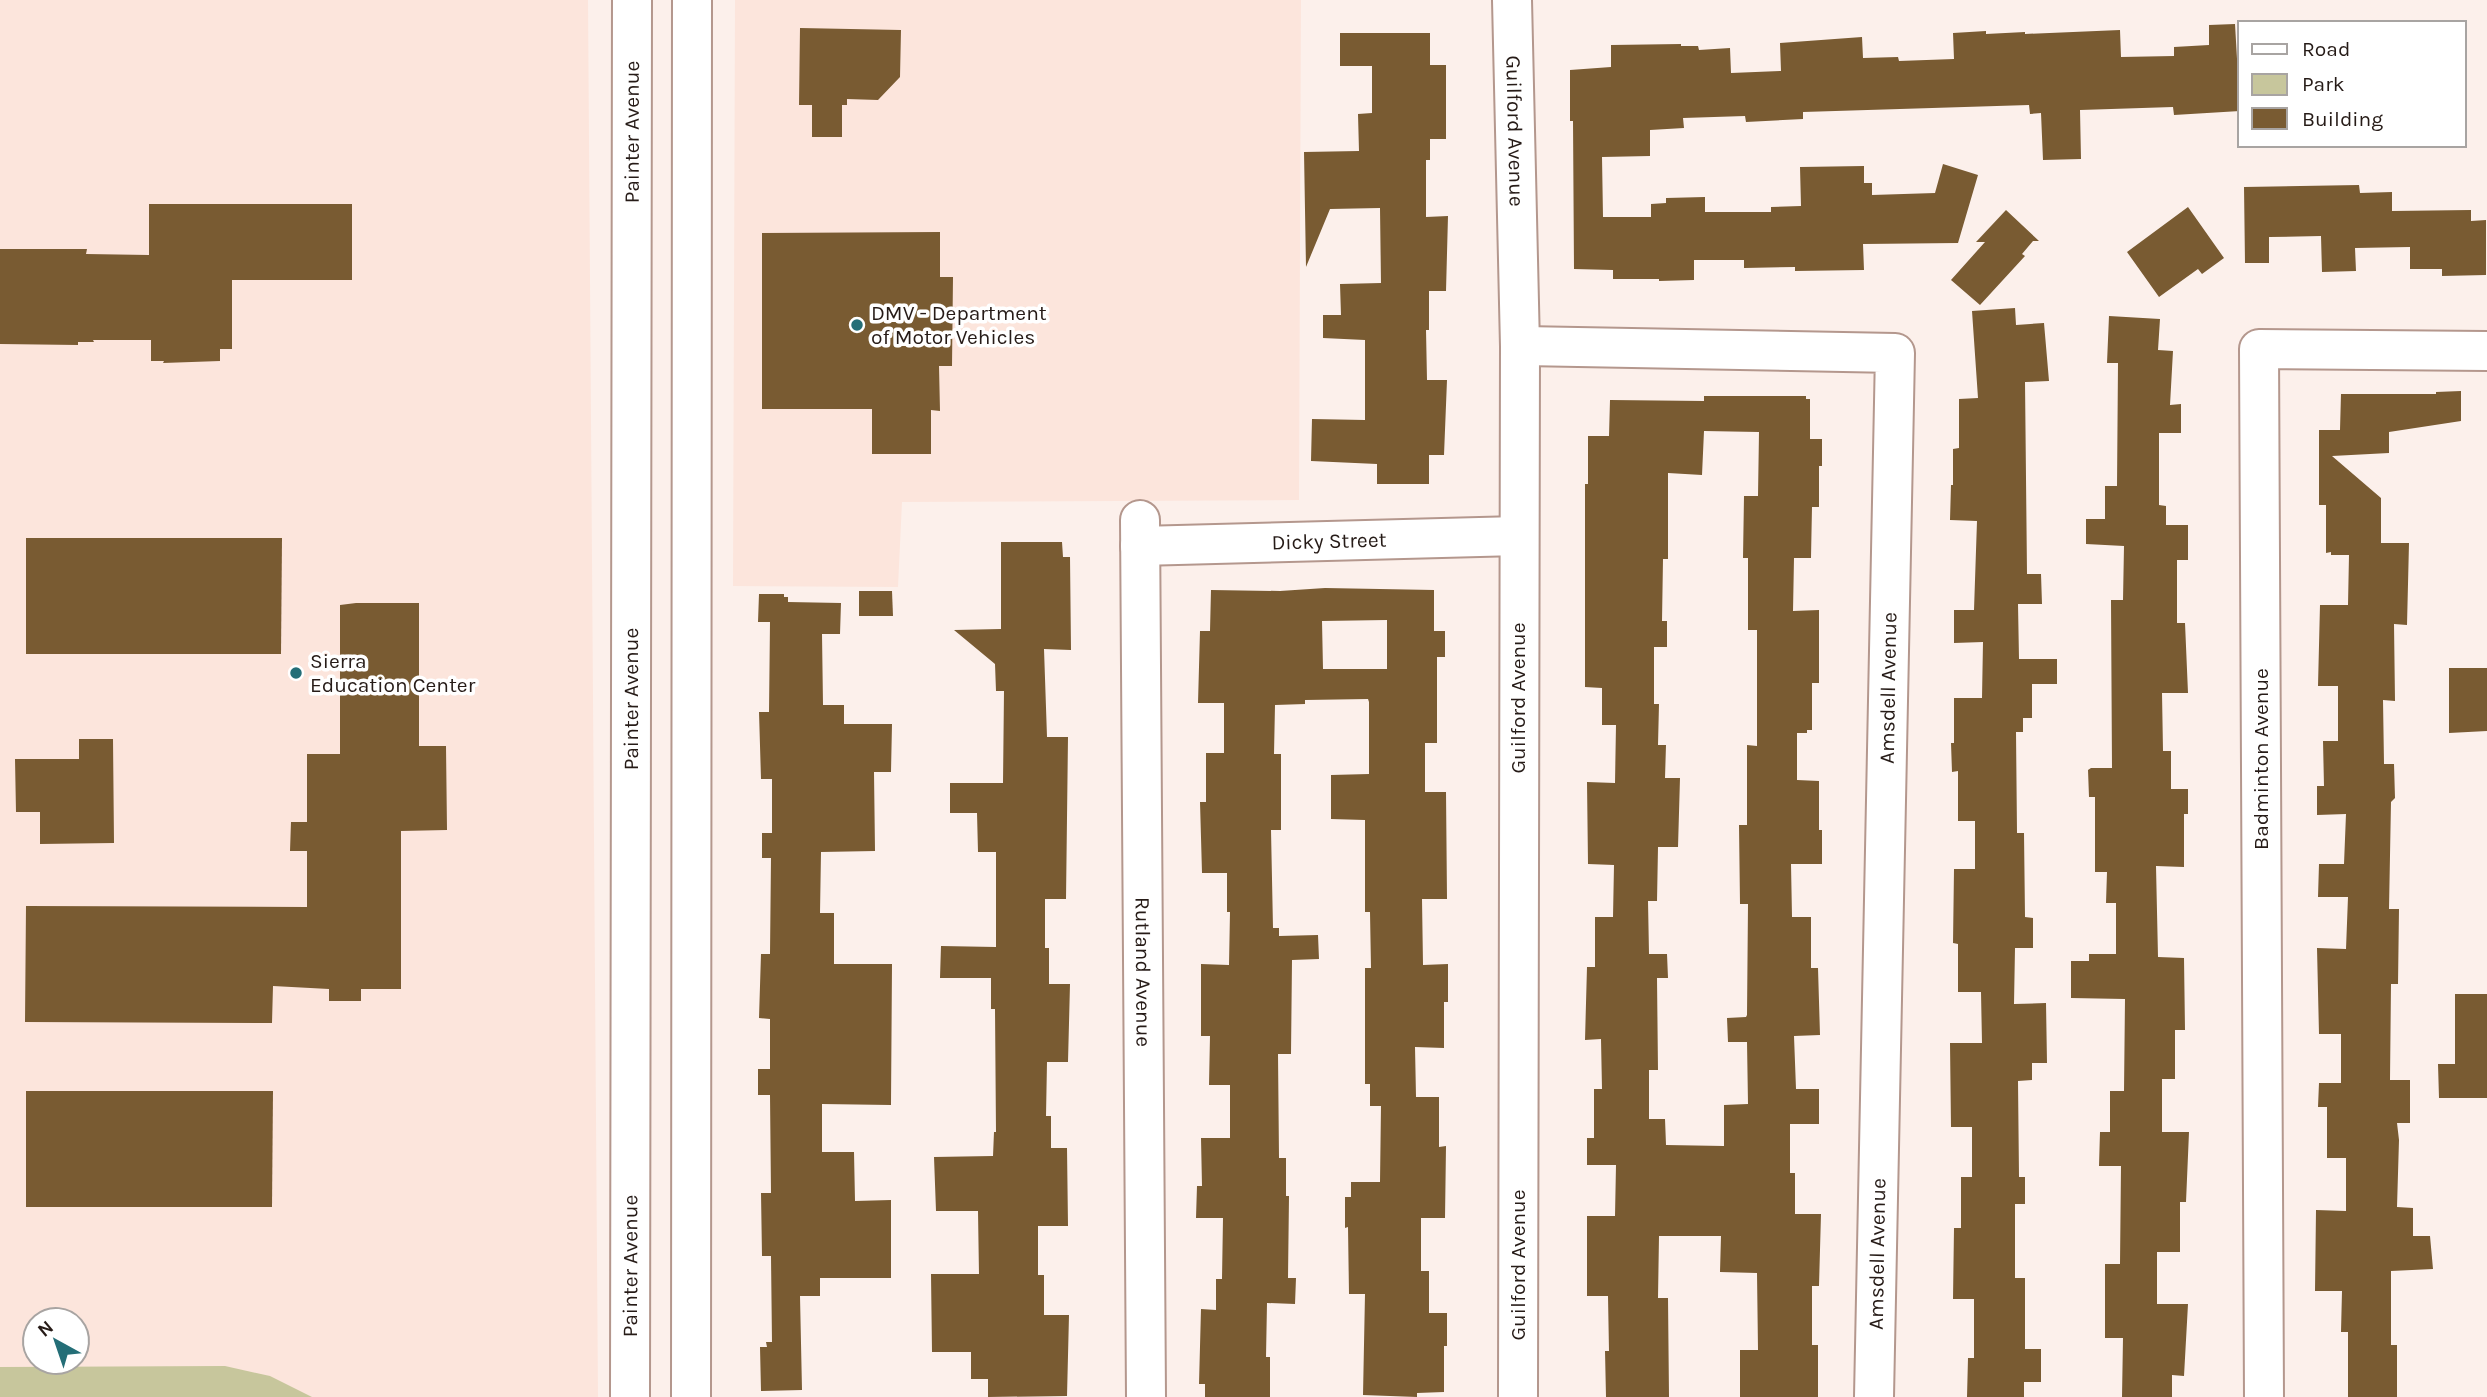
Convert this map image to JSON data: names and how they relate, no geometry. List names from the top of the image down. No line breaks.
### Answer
{"streets":{"street":["Painter Avenue","Guilford Avenue","Dicky Street","Amsdell Avenue","Badminton Avenue","Rutland Avenue"]},"crossings":[["Guilford Avenue","Dicky Street"],["Guilford Avenue","Amsdell Avenue"],["Dicky Street","Rutland Avenue"]],"places":["DMV - Department of Motor Vehicles","Sierra Education Center"],"legend":["Road","Park","Building"],"north":"top left"}
